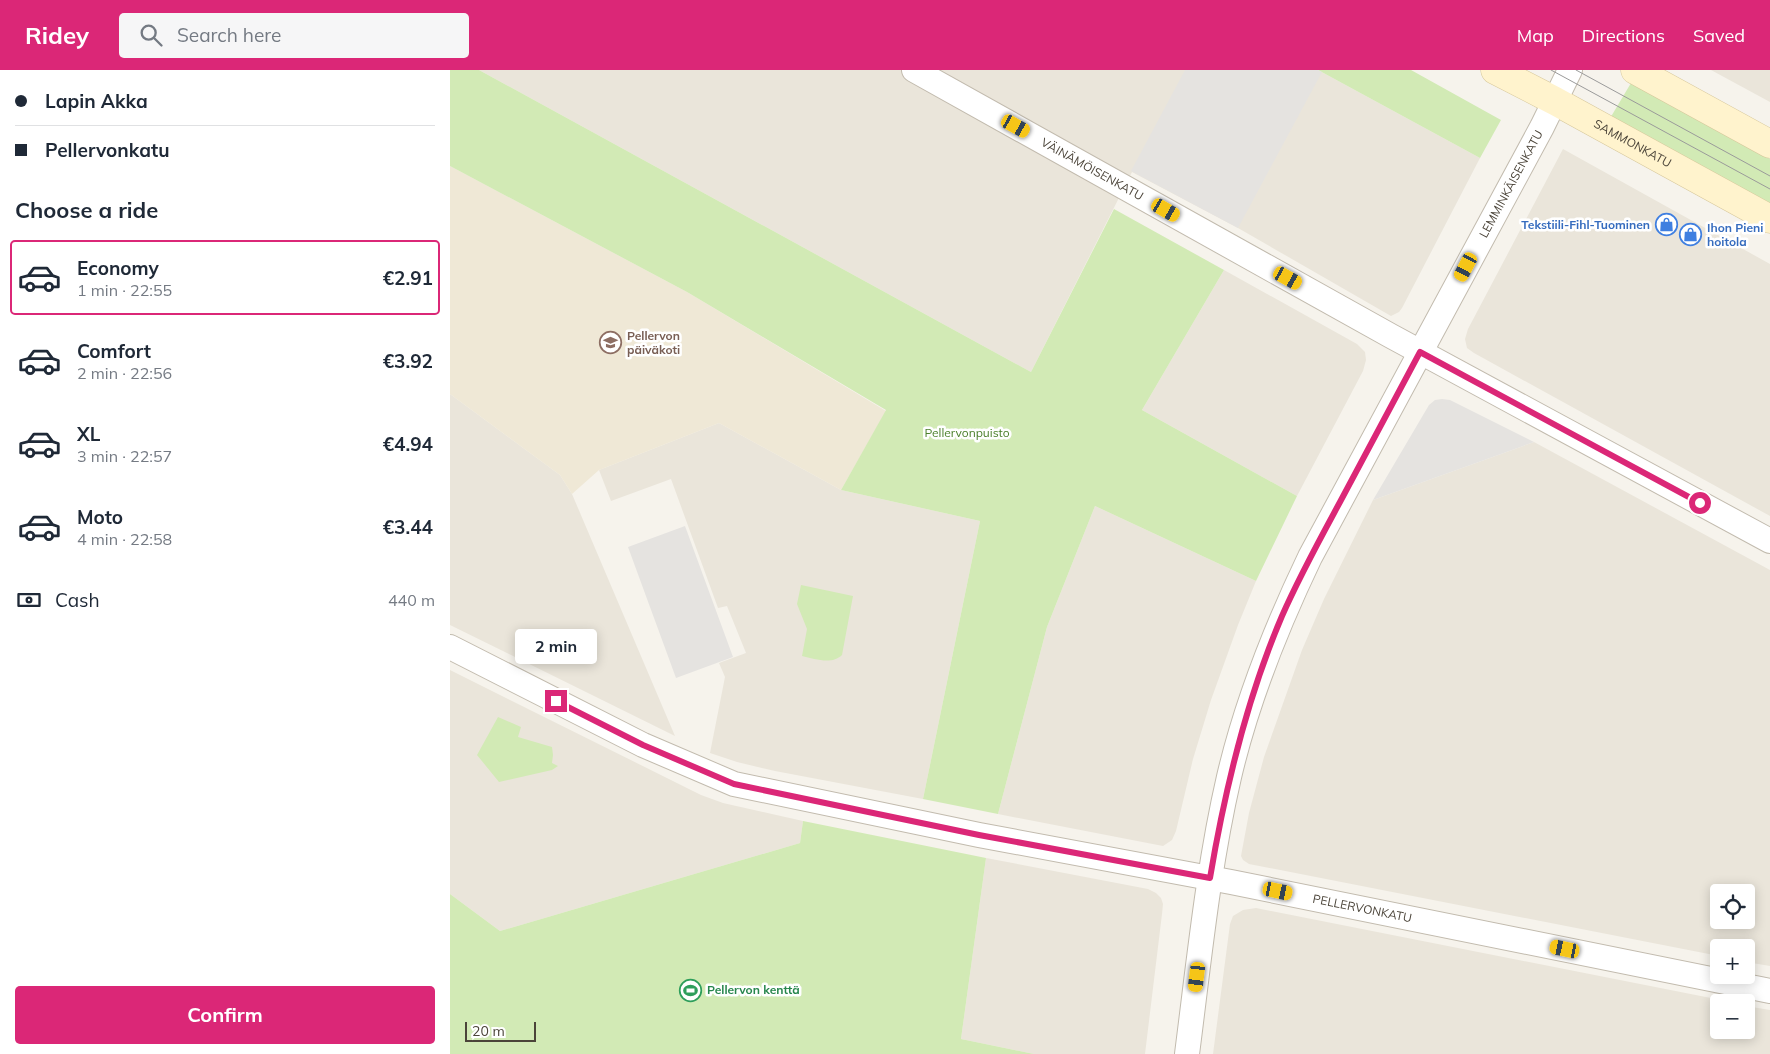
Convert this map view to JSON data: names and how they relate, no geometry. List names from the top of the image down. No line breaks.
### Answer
{"streets":{"main road":["SAMMONKATU"],"street":["VÄINÄMÖISENKATU","LEMMINKÄISENKATU","PELLERVONKATU"]},"crossings":[["SAMMONKATU","LEMMINKÄISENKATU"],["VÄINÄMÖISENKATU","LEMMINKÄISENKATU"],["LEMMINKÄISENKATU","PELLERVONKATU"]],"parks":["Pellervonpuisto"],"places":{"shop":["Tekstiili-Fihl-Tuominen","Ihon Pieni hoitola"],"school or university":["Pellervon päiväkoti"],"sports":["Pellervon kenttä"]},"scale_bar":"20 m","page":{"header":"Ridey","search":"Search here","nav":["Map","Directions","Saved"],"banner":["Lapin Akka","Pellervonkatu"],"heading":"Choose a ride","list":[{"name":"Economy","note":"1 min · 22:55","value":"€2.91"},{"name":"Comfort","note":"2 min · 22:56","value":"€3.92"},{"name":"XL","note":"3 min · 22:57","value":"€4.94"},{"name":"Moto","note":"4 min · 22:58","value":"€3.44"}],"pay":["Cash","440 m"],"bubble":"2 min","map_buttons":["+","−"],"buttons":"Confirm","scale":"20 m"}}
